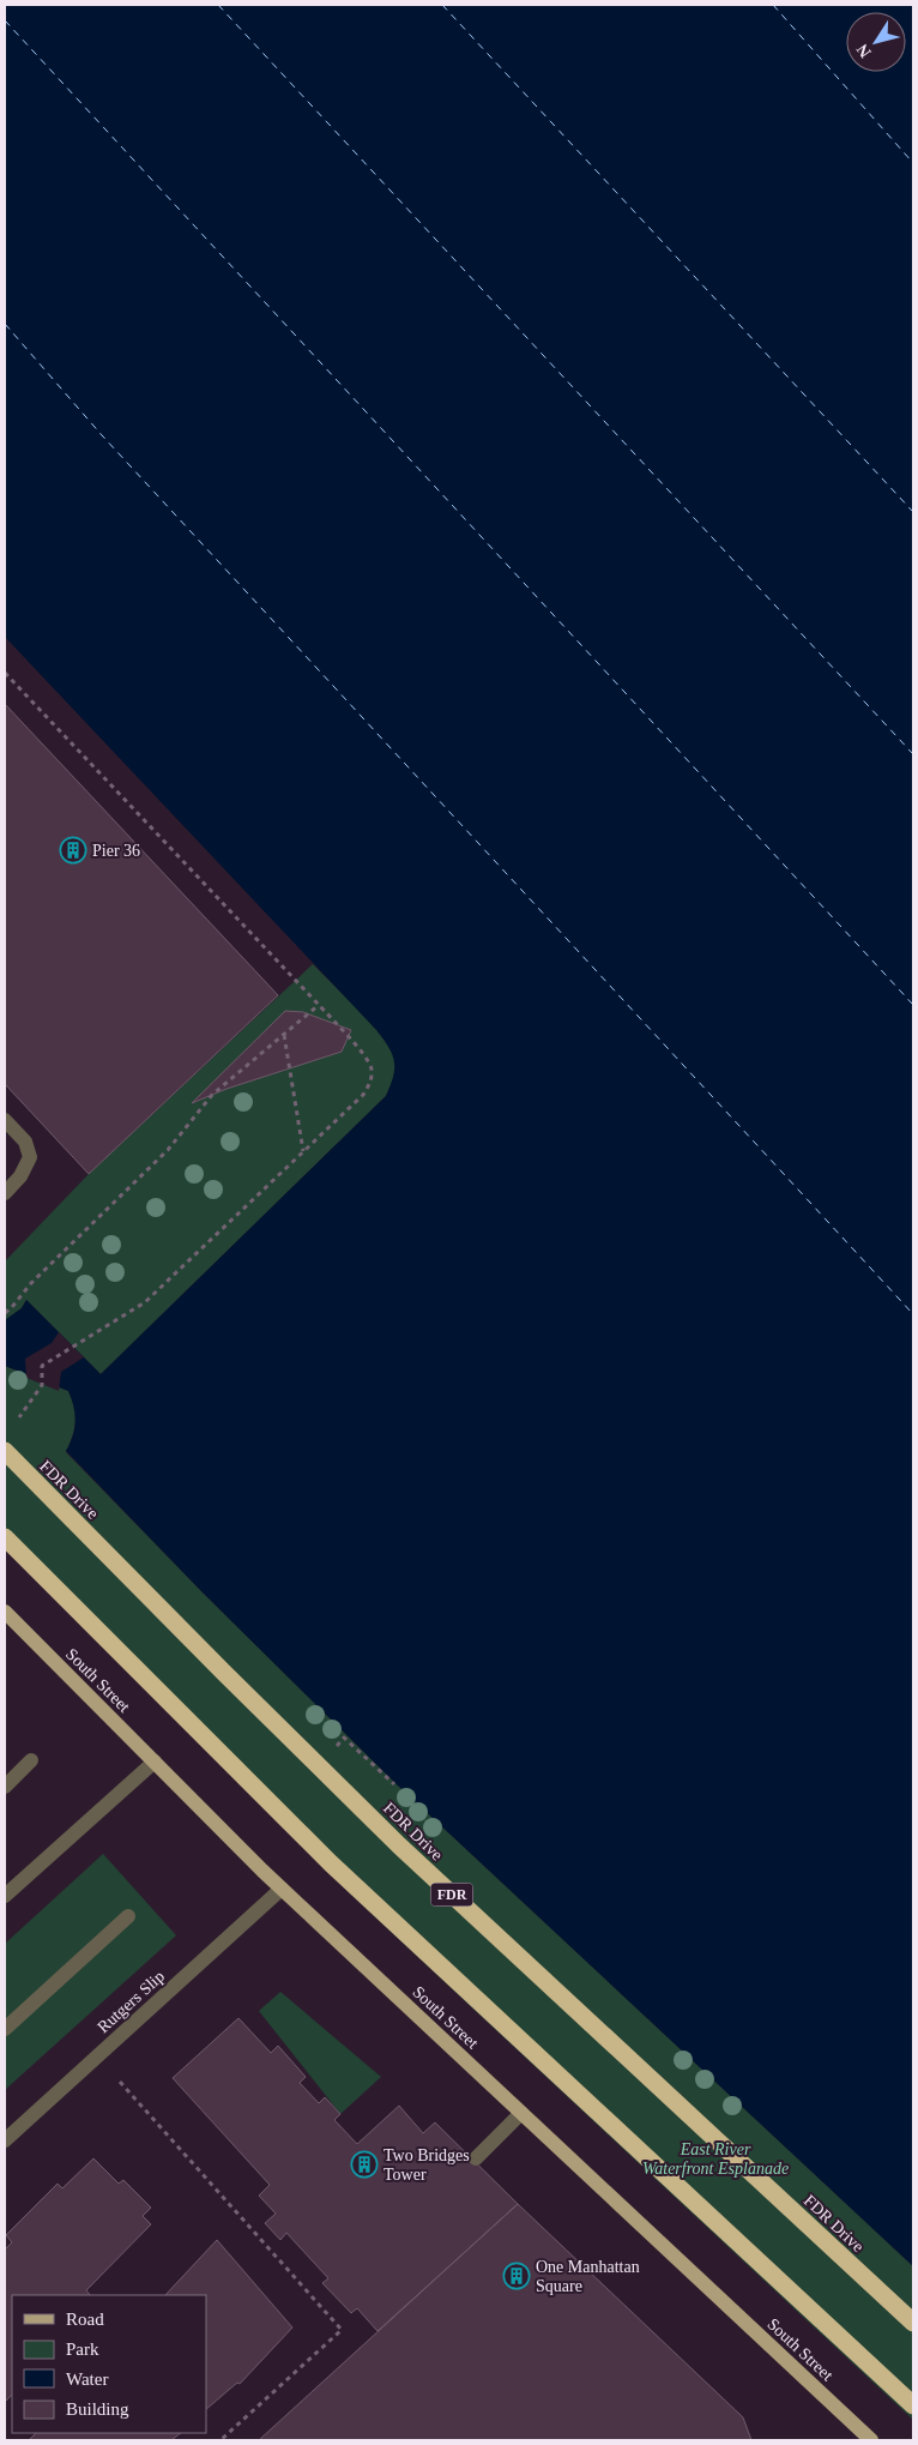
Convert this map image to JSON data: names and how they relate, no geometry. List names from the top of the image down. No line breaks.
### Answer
{"streets":{"highway":["FDR Drive","FDR"],"main road":["South Street"],"street":["Rutgers Slip"]},"crossings":[["South Street","Rutgers Slip"]],"parks":["East River Waterfront Esplanade"],"places":{"building":["Pier 36","Two Bridges Tower","One Manhattan Square"]},"legend":["Road","Park","Water","Building"],"north":"bottom left"}
